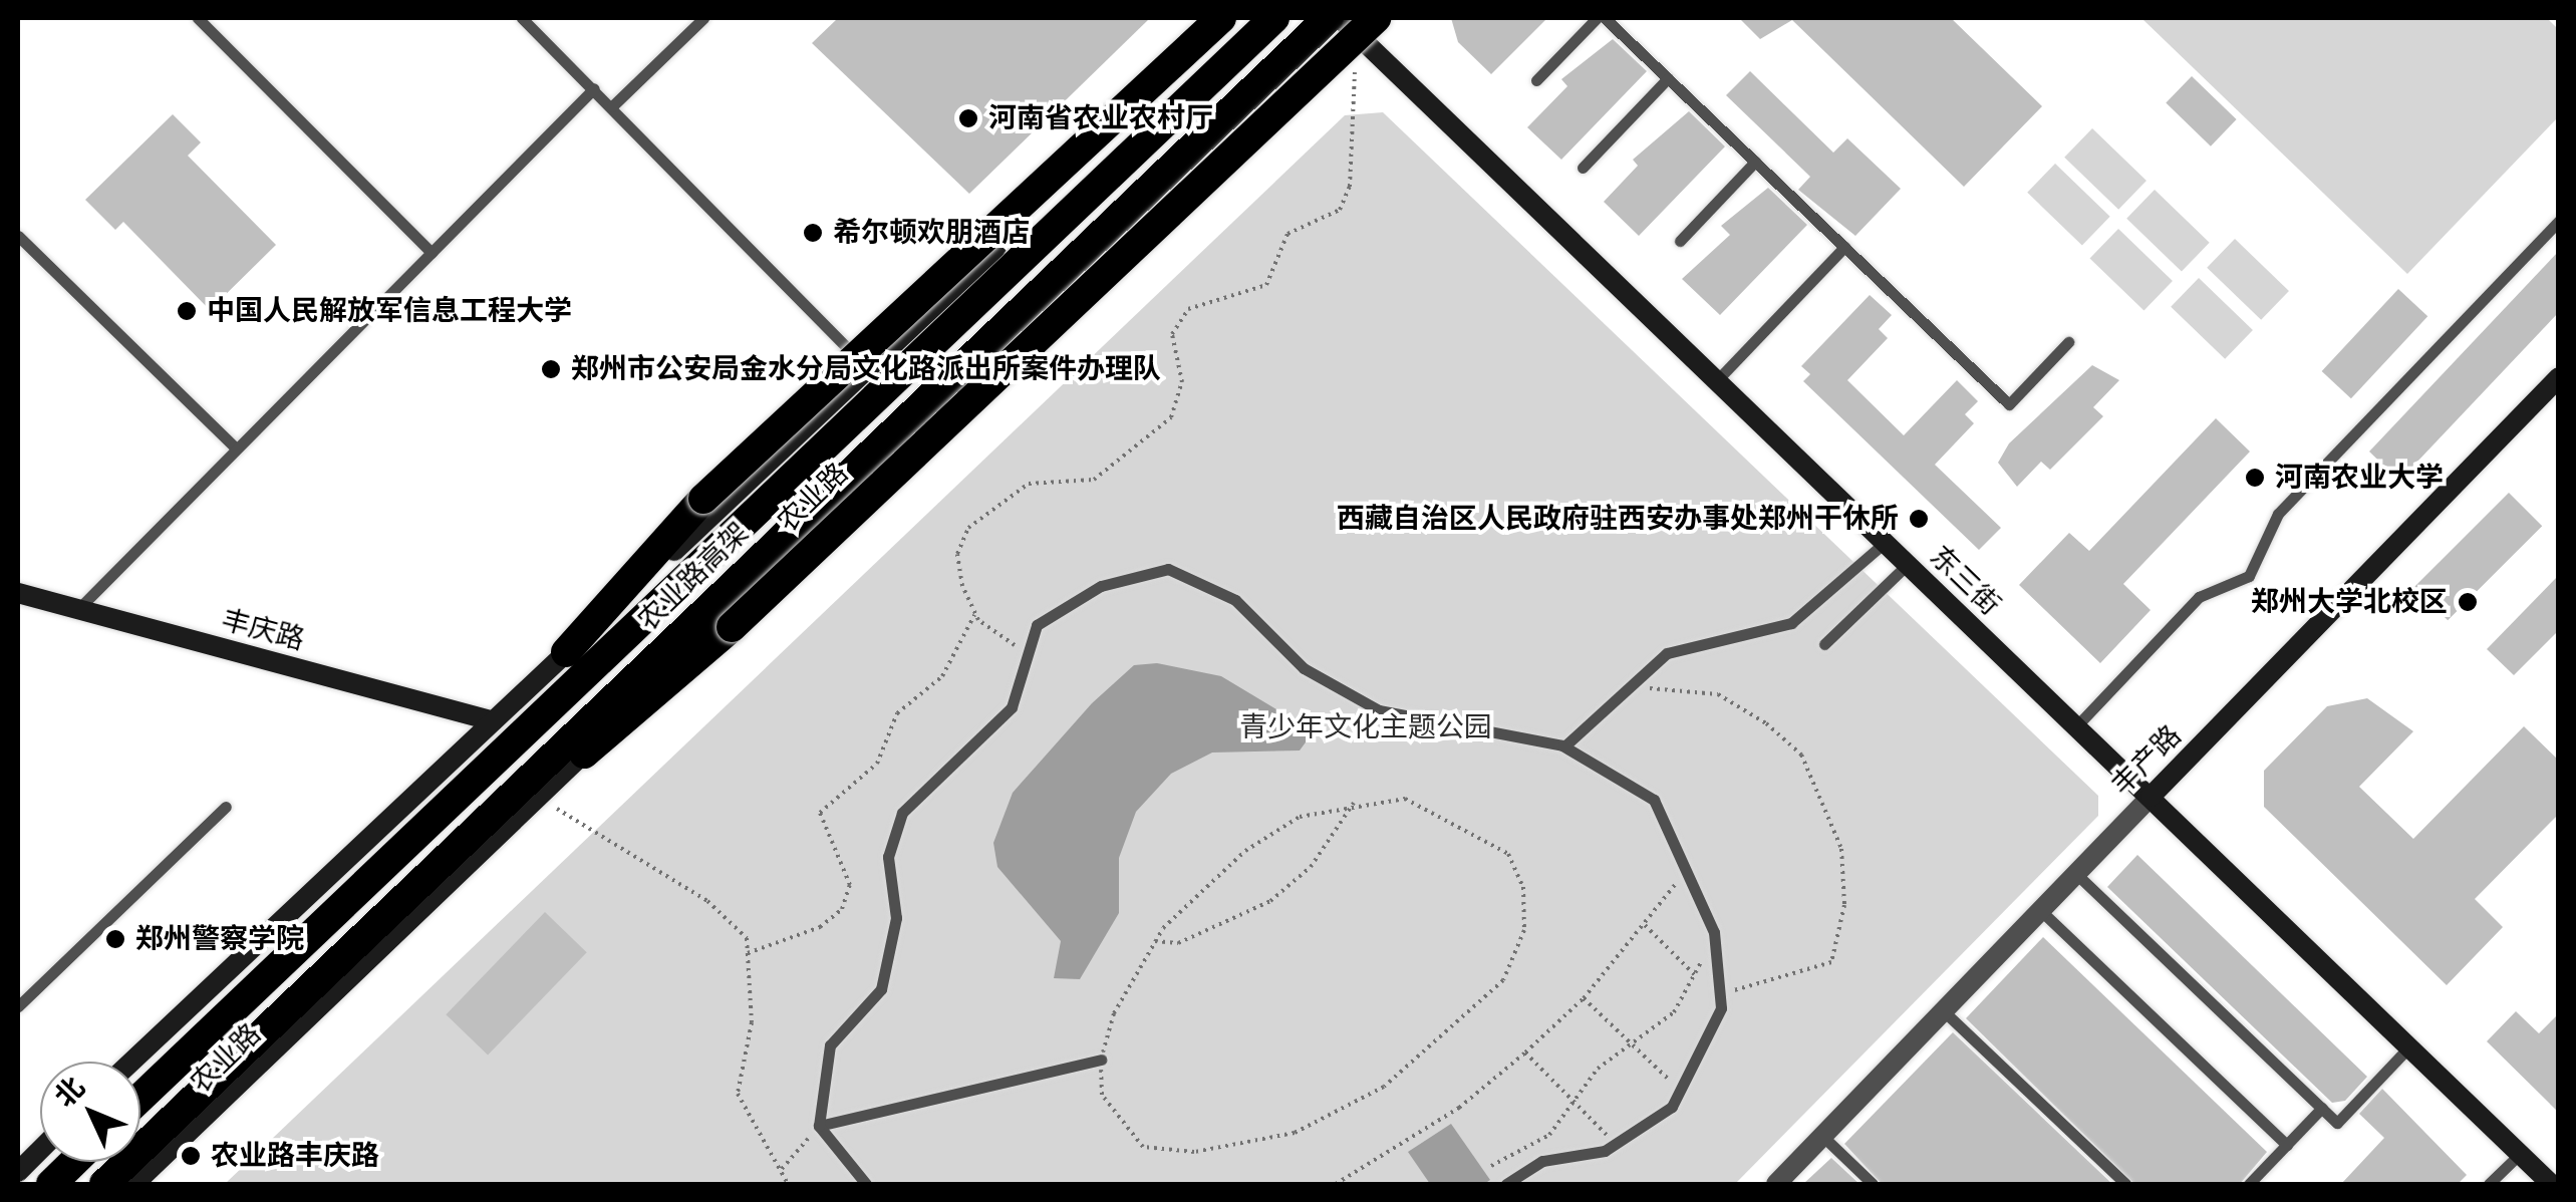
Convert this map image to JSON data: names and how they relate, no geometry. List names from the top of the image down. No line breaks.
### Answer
{"streets":{"highway":["农业路高架"],"street":["农业路","东三街","丰庆路","丰产路"]},"crossings":[["农业路","农业路高架"],["农业路","东三街"],["农业路","丰庆路"],["农业路高架","东三街"],["东三街","丰产路"]],"parks":["青少年文化主题公园"],"places":["河南省农业农村厅","希尔顿欢朋酒店","中国人民解放军信息工程大学","郑州市公安局金水分局文化路派出所案件办理队","河南农业大学","西藏自治区人民政府驻西安办事处郑州干休所","郑州大学北校区","郑州警察学院","农业路丰庆路"],"north":"top left"}
